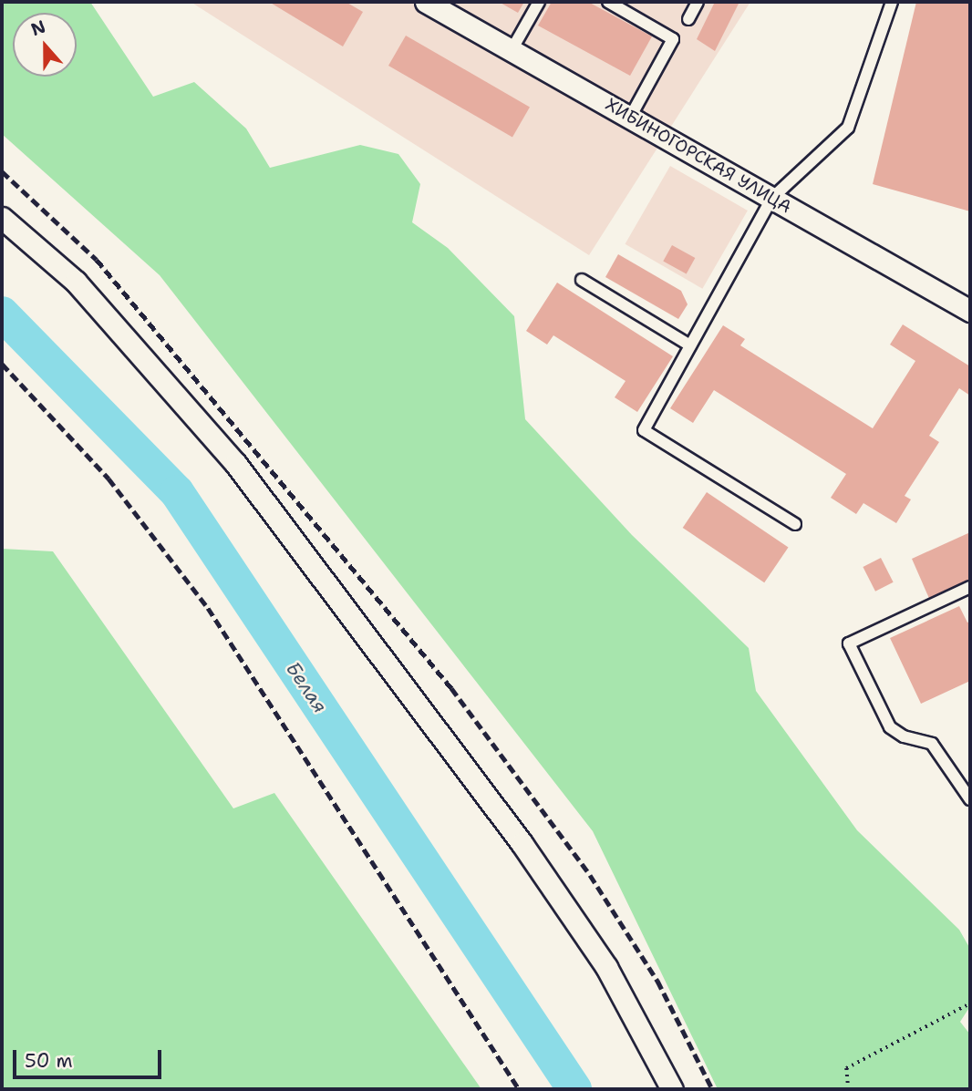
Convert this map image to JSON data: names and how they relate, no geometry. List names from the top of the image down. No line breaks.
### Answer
{"streets":{"street":["ХИБИНОГОРСКАЯ УЛИЦА"]},"water":["Белая"],"scale_bar":"50 m","north":"top"}
